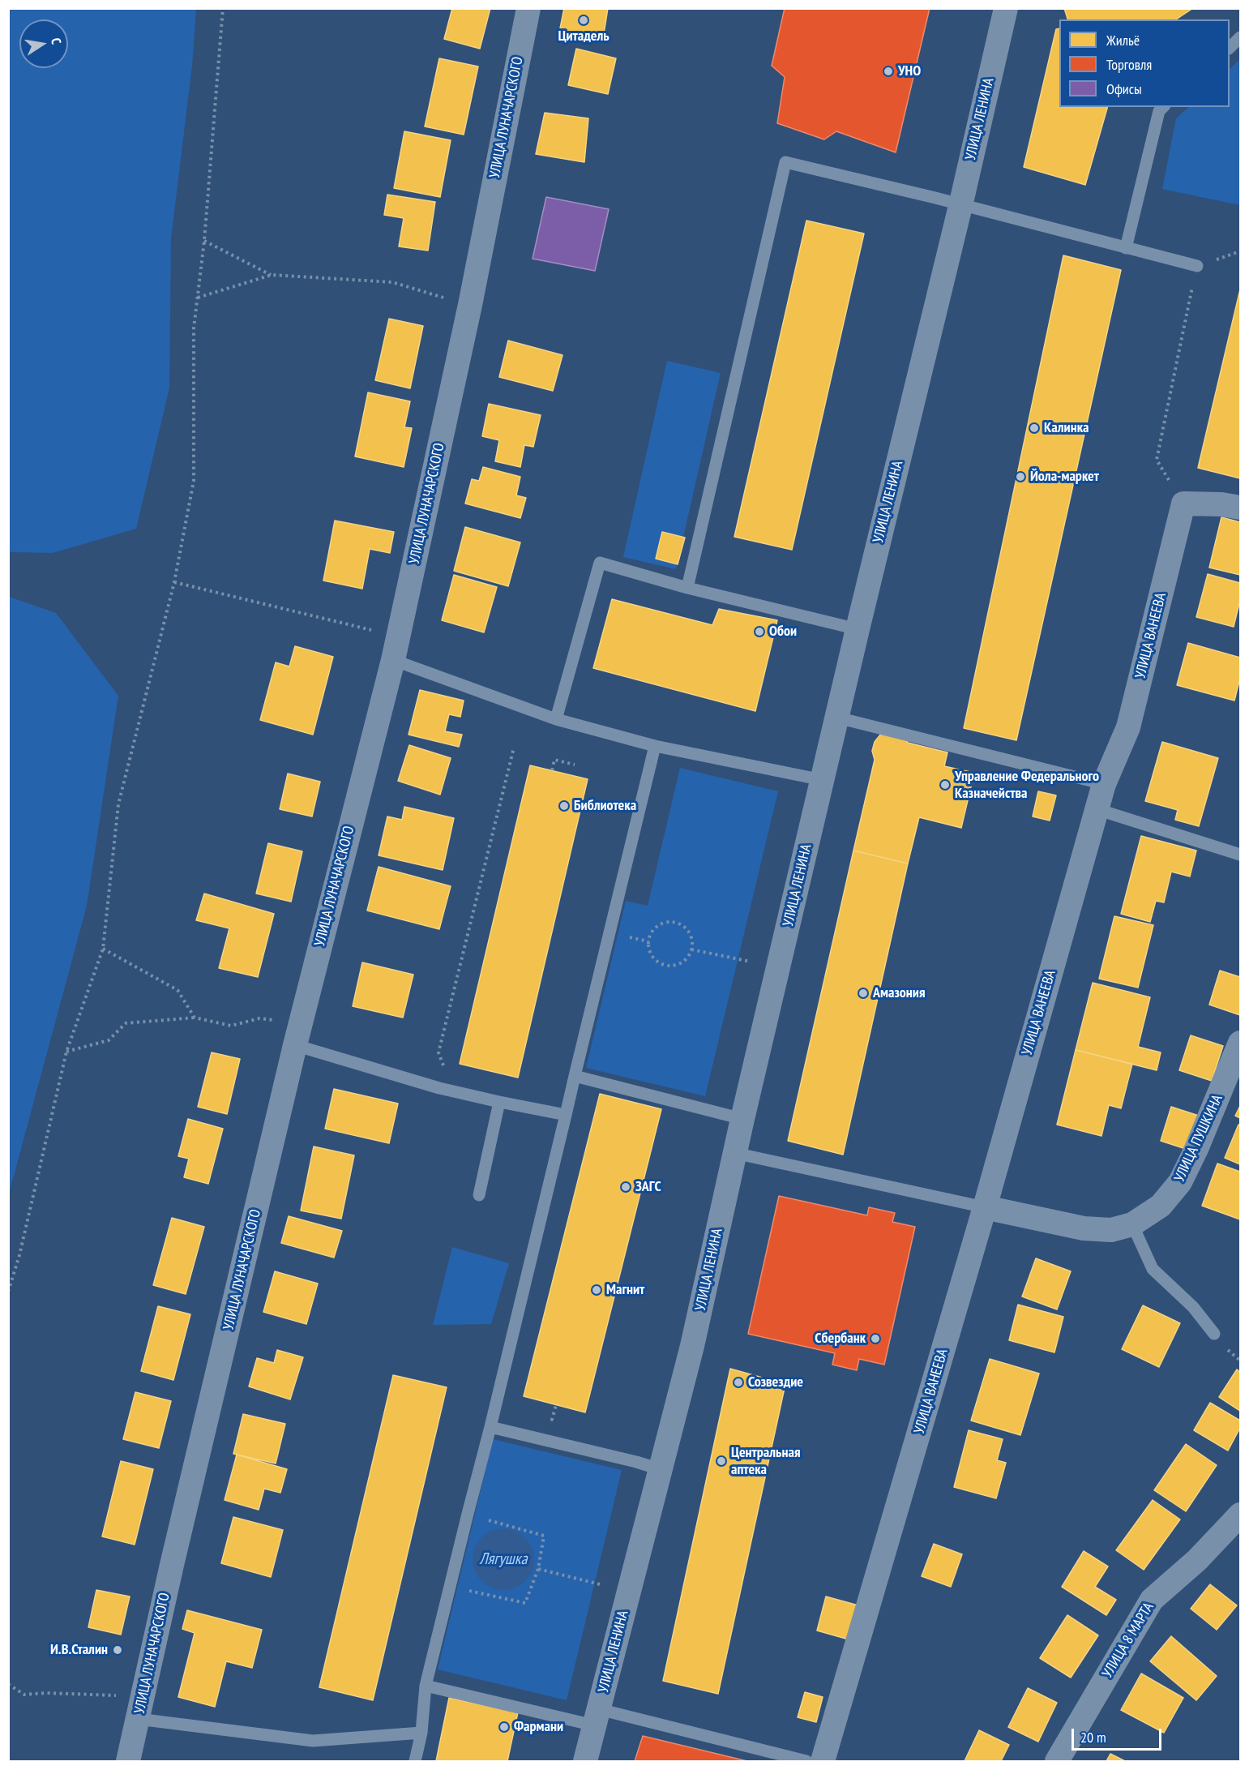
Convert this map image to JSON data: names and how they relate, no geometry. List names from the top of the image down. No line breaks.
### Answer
{"streets":{"street":["УЛИЦА ЛУНАЧАРСКОГО","УЛИЦА ЛЕНИНА","УЛИЦА ВАНЕЕВА","УЛИЦА ПУШКИНА","УЛИЦА 8 МАРТА"]},"water":["Лягушка"],"places":["Цитадель","УНО","Калинка","Йола-маркет","Обои","Управление Федерального Казначейства","Библиотека","Амазония","ЗАГС","Магнит","Сбербанк","Созвездие","Центральная аптека","И.В.Сталин","Фармани"],"legend":["Жильё","Торговля","Офисы"],"scale_bar":"20 m","north":"right"}
